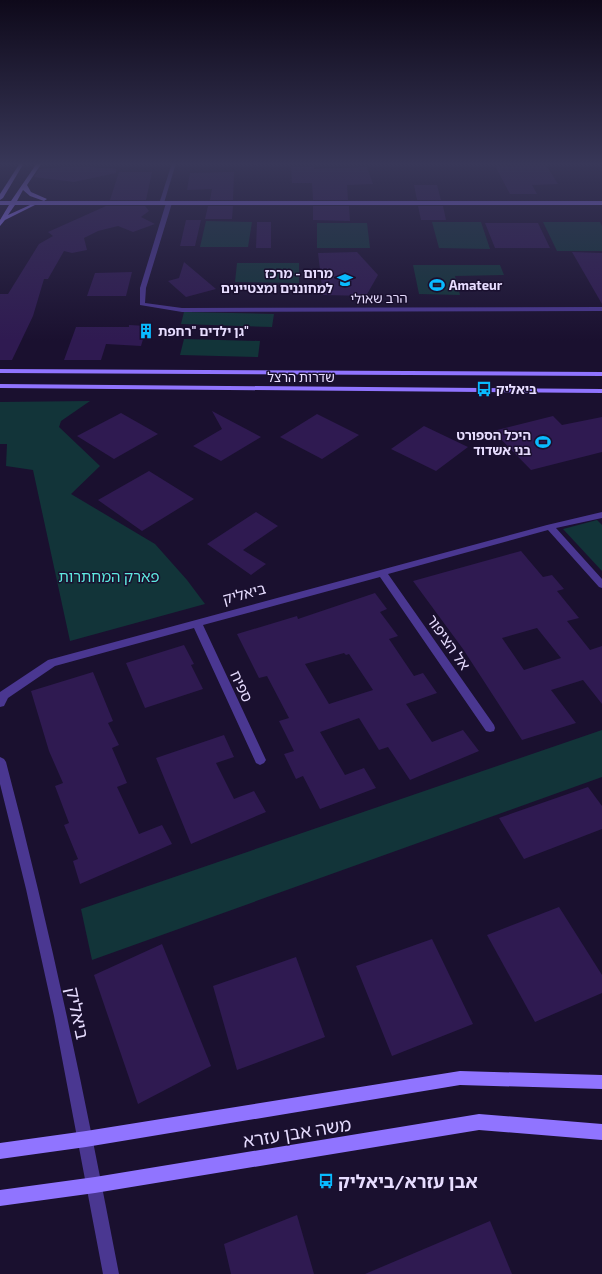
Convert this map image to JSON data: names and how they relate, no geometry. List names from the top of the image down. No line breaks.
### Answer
{"streets":{"main road":["שדרות הרצל","משה אבן עזרא"],"street":["הרב שאולי","ביאליק","אל הציפור","ספיח"]},"crossings":[["ביאליק","אל הציפור"],["ביאליק","ספיח"],["ביאליק","משה אבן עזרא"]],"parks":["פארק המחתרות"],"places":{"school or university":["מרום - מרכז למחוננים ומצטיינים"],"sports":["Amateur","היכל הספורט בני אשדוד"],"building":["גן ילדים \"רחפת\""],"bus stop":["ביאליק","אבן עזרא/ביאליק"]}}
